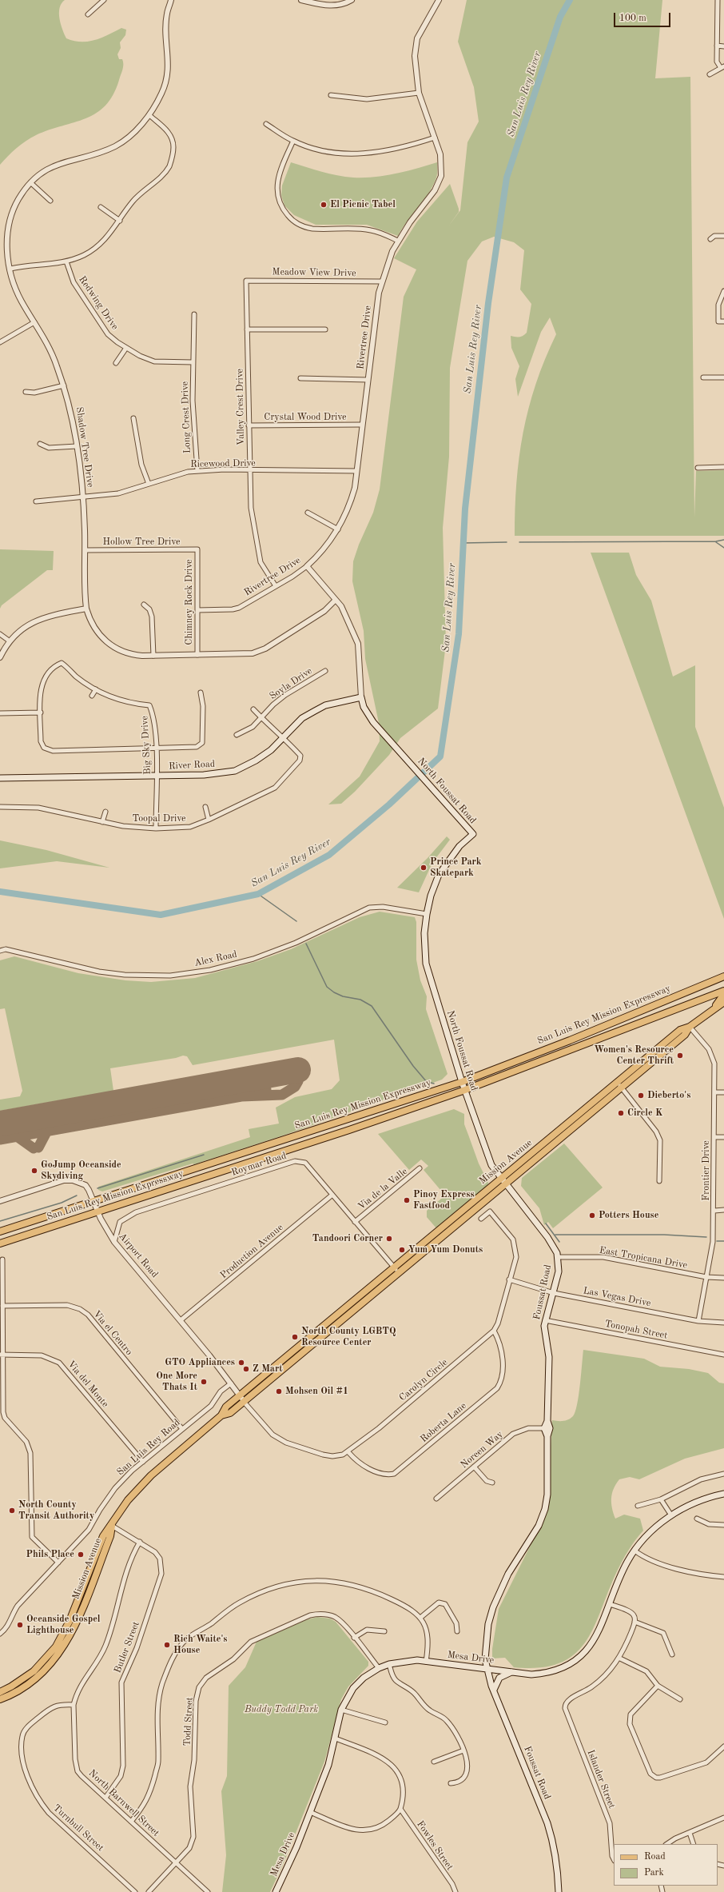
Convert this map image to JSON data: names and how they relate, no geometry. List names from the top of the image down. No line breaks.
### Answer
{"streets":{"main road":["River Road","North Foussat Road","San Luis Rey Mission Expressway","Mission Avenue","Foussat Road","Mesa Drive"],"street":["Meadow View Drive","Redwing Drive","Rivertree Drive","Valley Crest Drive","Long Crest Drive","Crystal Wood Drive","Shadow Tree Drive","Ricewood Drive","Hollow Tree Drive","Chimney Rock Drive","Soyla Drive","Big Sky Drive","Toopal Drive","Alex Road","Roymar Road","Frontier Drive","Via de la Valle","Production Avenue","Airport Road","East Tropicana Drive","Las Vegas Drive","Tonopah Street","Via el Centro","Carolyn Circle","Via del Monte","Roberta Lane","San Luis Rey Road","Noreen Way","Butler Street","Todd Street","Islander Street","North Barnwell Street","Turnbull Street","Fowles Street"]},"crossings":[["Meadow View Drive","Rivertree Drive"],["Meadow View Drive","Valley Crest Drive"],["Redwing Drive","Long Crest Drive"],["Rivertree Drive","Valley Crest Drive"],["Rivertree Drive","Crystal Wood Drive"],["Rivertree Drive","Ricewood Drive"],["Rivertree Drive","Chimney Rock Drive"],["Rivertree Drive","North Foussat Road"],["Valley Crest Drive","Crystal Wood Drive"],["Valley Crest Drive","Ricewood Drive"],["Long Crest Drive","Ricewood Drive"],["Shadow Tree Drive","Ricewood Drive"],["Shadow Tree Drive","Hollow Tree Drive"],["Shadow Tree Drive","Chimney Rock Drive"],["Shadow Tree Drive","North Foussat Road"],["Hollow Tree Drive","Chimney Rock Drive"],["Big Sky Drive","River Road"],["Big Sky Drive","Toopal Drive"],["River Road","North Foussat Road"],["River Road","Toopal Drive"],["North Foussat Road","Alex Road"],["North Foussat Road","San Luis Rey Mission Expressway"],["North Foussat Road","Mission Avenue"],["North Foussat Road","Foussat Road"],["San Luis Rey Mission Expressway","Airport Road"],["Mission Avenue","Roymar Road"],["Mission Avenue","Frontier Drive"],["Mission Avenue","Airport Road"],["Mission Avenue","Foussat Road"],["Mission Avenue","Carolyn Circle"],["Mission Avenue","Butler Street"],["Roymar Road","Via de la Valle"],["Roymar Road","Production Avenue"],["Roymar Road","Airport Road"],["Frontier Drive","East Tropicana Drive"],["Frontier Drive","Las Vegas Drive"],["Production Avenue","Airport Road"],["Airport Road","Carolyn Circle"],["Airport Road","San Luis Rey Road"],["East Tropicana Drive","Foussat Road"],["Foussat Road","Las Vegas Drive"],["Foussat Road","Tonopah Street"],["Foussat Road","Noreen Way"],["Foussat Road","Mesa Drive"],["Las Vegas Drive","Carolyn Circle"],["Via el Centro","San Luis Rey Road"],["Carolyn Circle","Roberta Lane"],["Via del Monte","San Luis Rey Road"],["Butler Street","North Barnwell Street"],["Mesa Drive","Todd Street"],["Mesa Drive","Fowles Street"],["Todd Street","North Barnwell Street"],["North Barnwell Street","Turnbull Street"]],"water":["San Luis Rey River"],"parks":["Buddy Todd Park"],"places":["El Picnic Tabel","Prince Park Skatepark","Women's Resource Center Thrift","Dieberto's","Circle K","GoJump Oceanside Skydiving","Pinoy Express Fastfood","Potters House","Tandoori Corner","Yum Yum Donuts","North County LGBTQ Resource Center","GTO Appliances","Z Mart","One More Thats It","Mohsen Oil #1","North County Transit Authority","Phils Place","Oceanside Gospel Lighthouse","Rich Waite's House"],"legend":["Road","Park"],"scale_bar":"100 m"}
